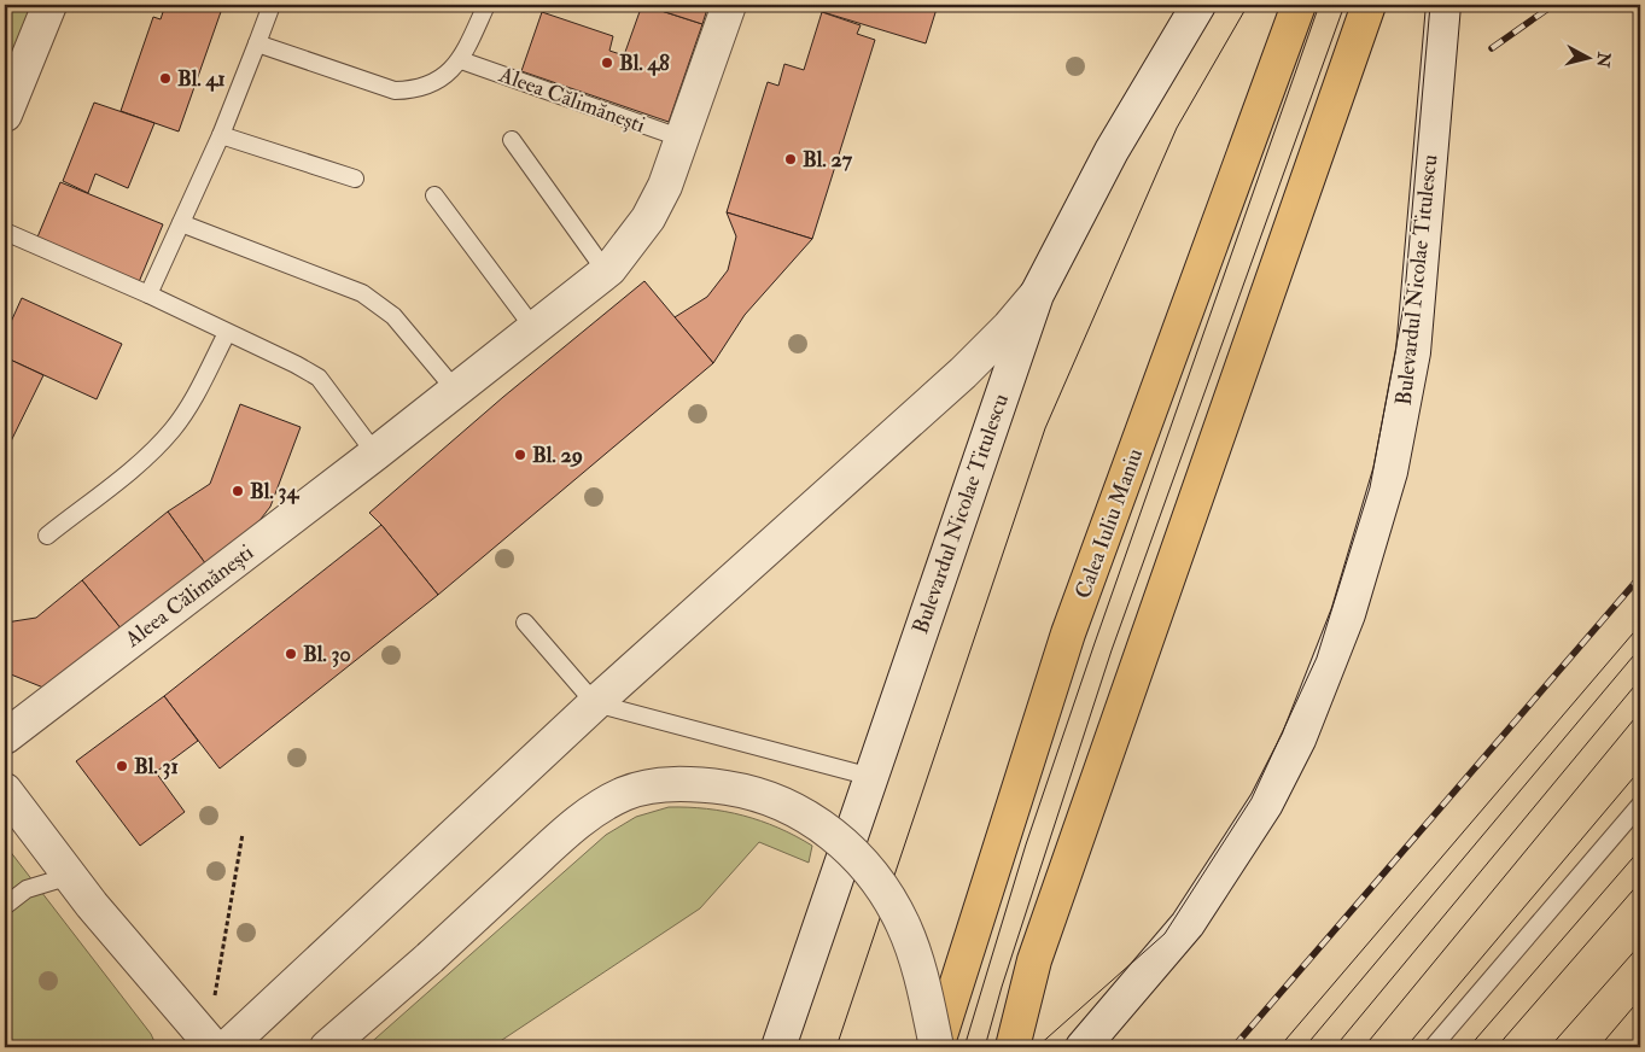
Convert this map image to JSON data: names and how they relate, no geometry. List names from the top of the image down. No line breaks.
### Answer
{"streets":{"main road":["Calea Iuliu Maniu"],"street":["Aleea Călimănești","Bulevardul Nicolae Titulescu"]},"places":["Bl. 48","Bl. 41","Bl. 27","Bl. 29","Bl. 34","Bl. 30","Bl. 31"],"north":"right"}
